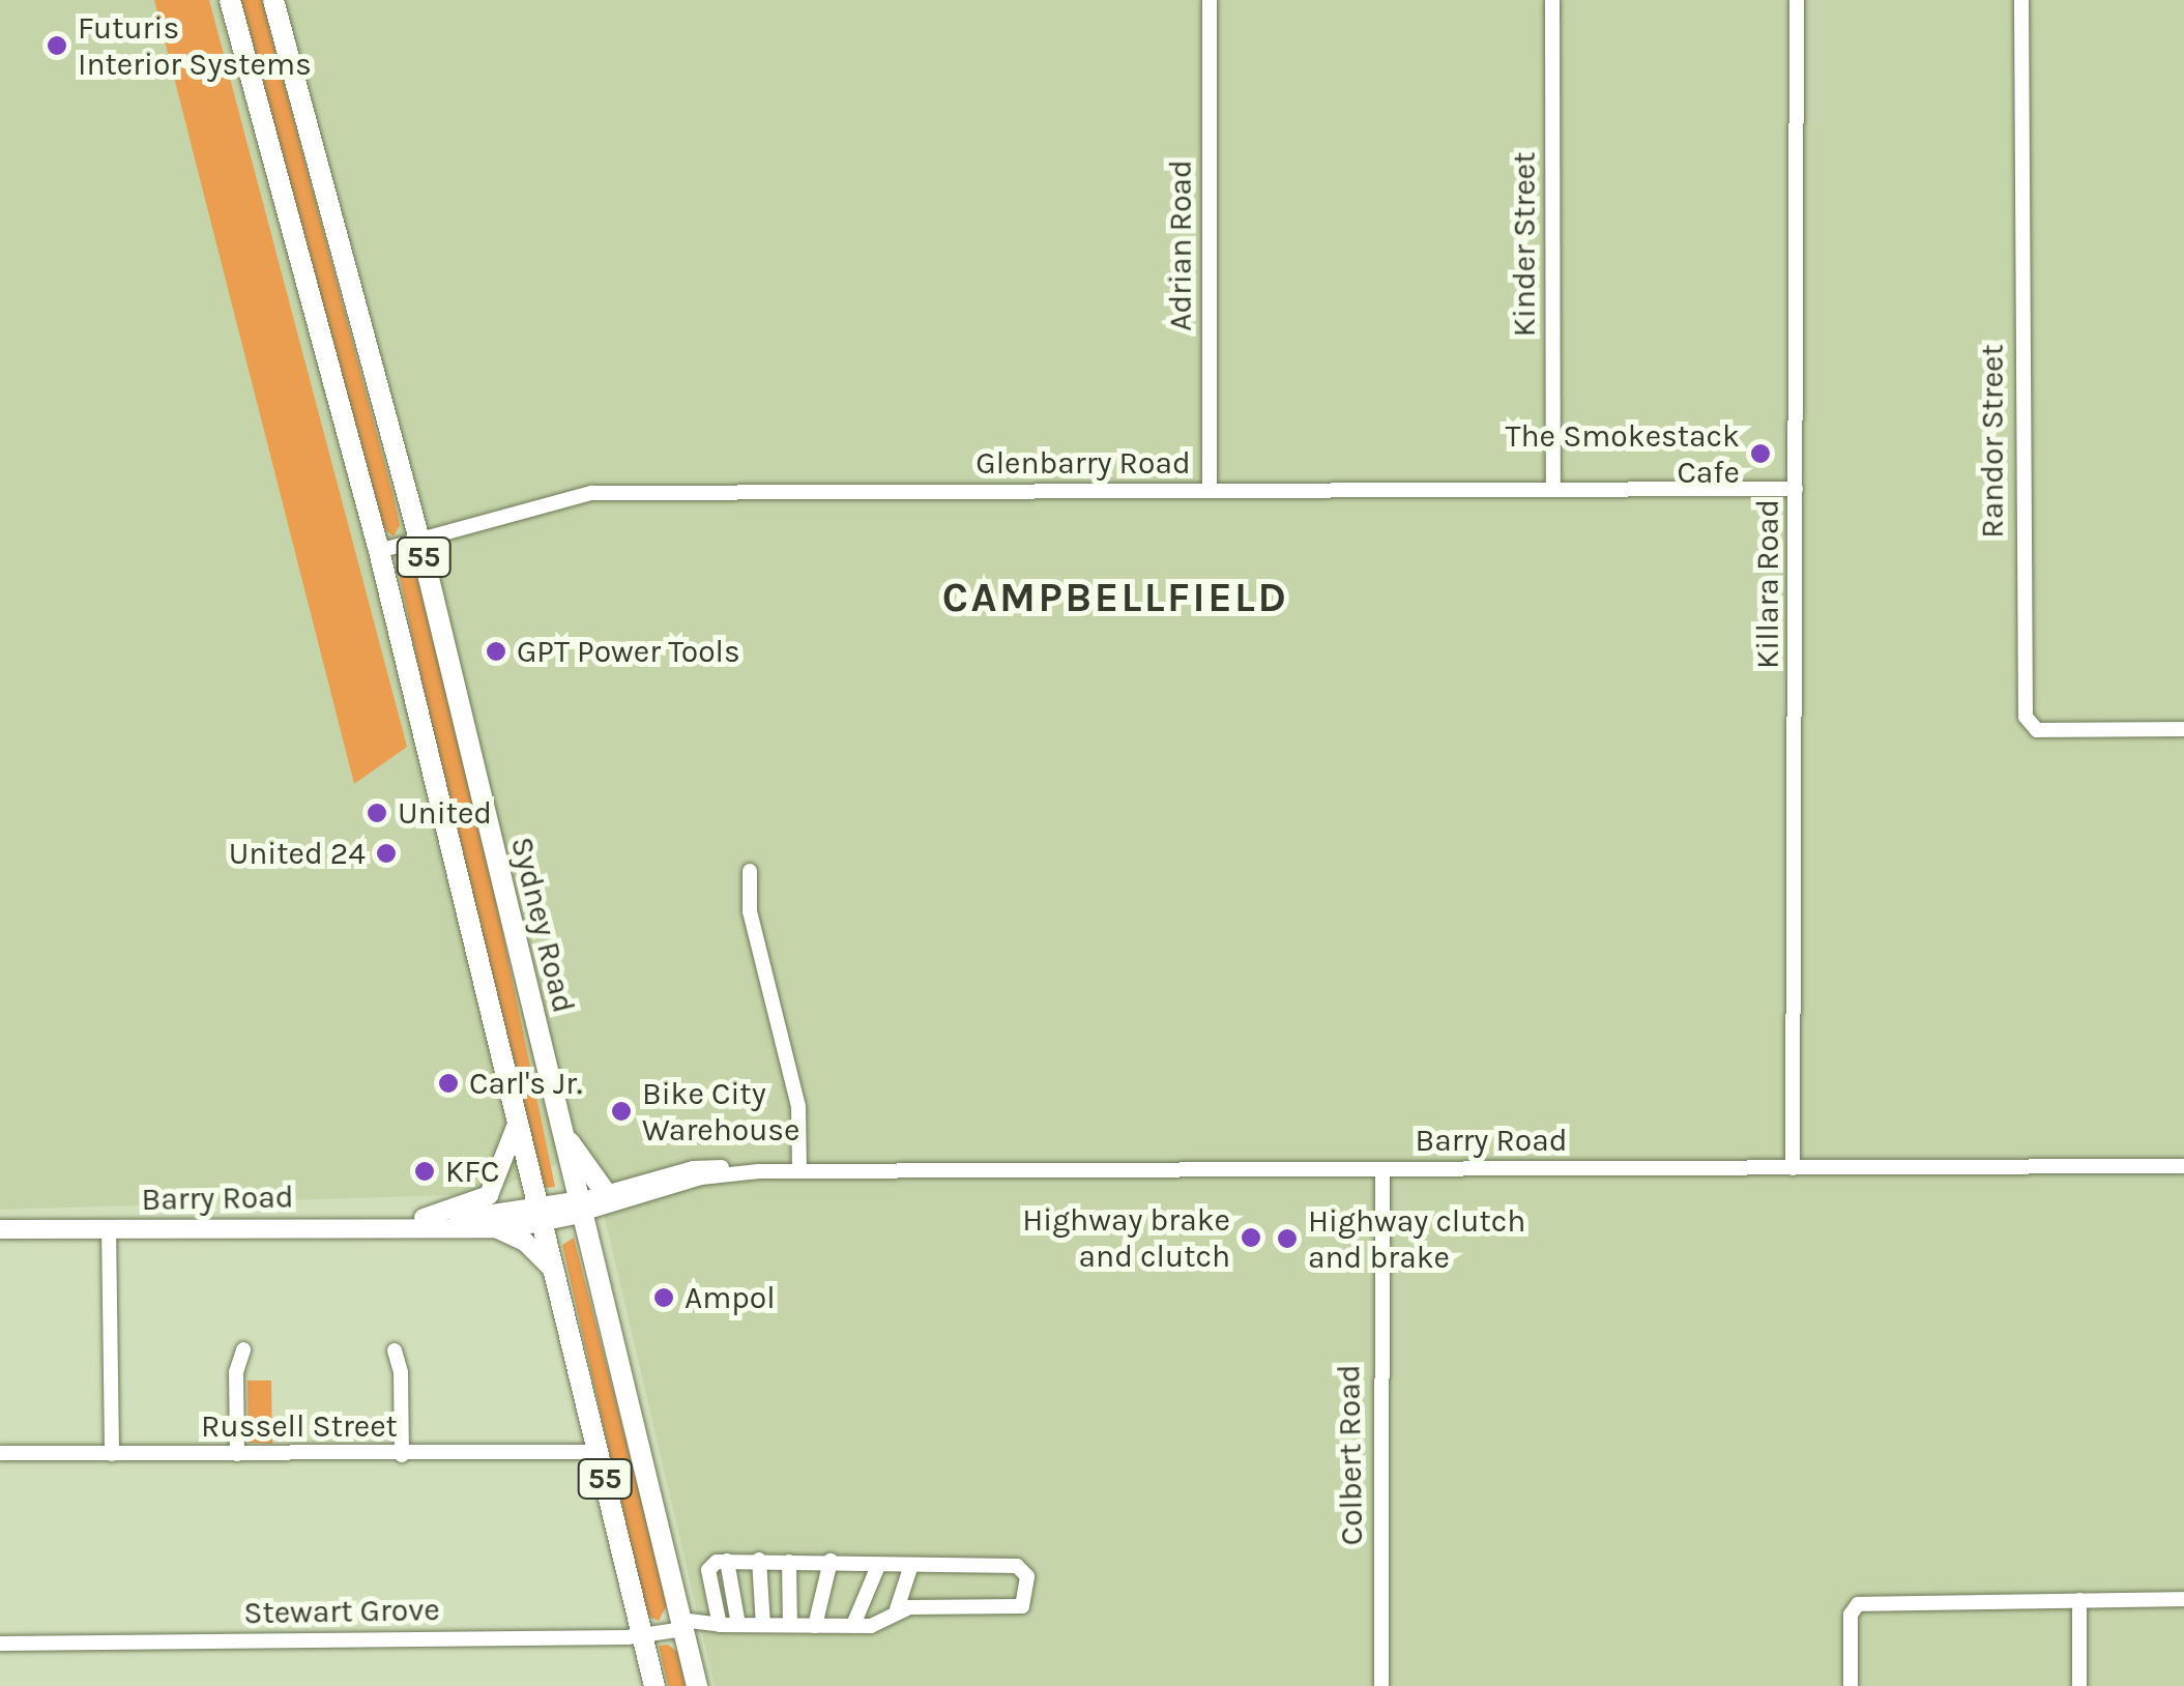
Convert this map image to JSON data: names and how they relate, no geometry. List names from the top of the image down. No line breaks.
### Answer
{"streets":{"highway":["55","Sydney Road"],"main road":["Barry Road"],"street":["Kinder Street","Adrian Road","Randor Street","Glenbarry Road","Killara Road","Russell Street","Colbert Road","Stewart Grove"]},"crossings":[["Kinder Street","Glenbarry Road"],["Adrian Road","Glenbarry Road"],["Glenbarry Road","55"],["Glenbarry Road","Killara Road"],["Glenbarry Road","Sydney Road"],["55","Barry Road"],["55","Russell Street"],["55","Stewart Grove"],["Killara Road","Barry Road"],["Sydney Road","Barry Road"],["Sydney Road","Stewart Grove"],["Barry Road","Colbert Road"]],"districts":["CAMPBELLFIELD"],"places":["Futuris Interior Systems","The Smokestack Cafe","GPT Power Tools","United","United 24","Carl's Jr.","Bike City Warehouse","KFC","Highway brake and clutch","Highway clutch and brake","Ampol"]}
